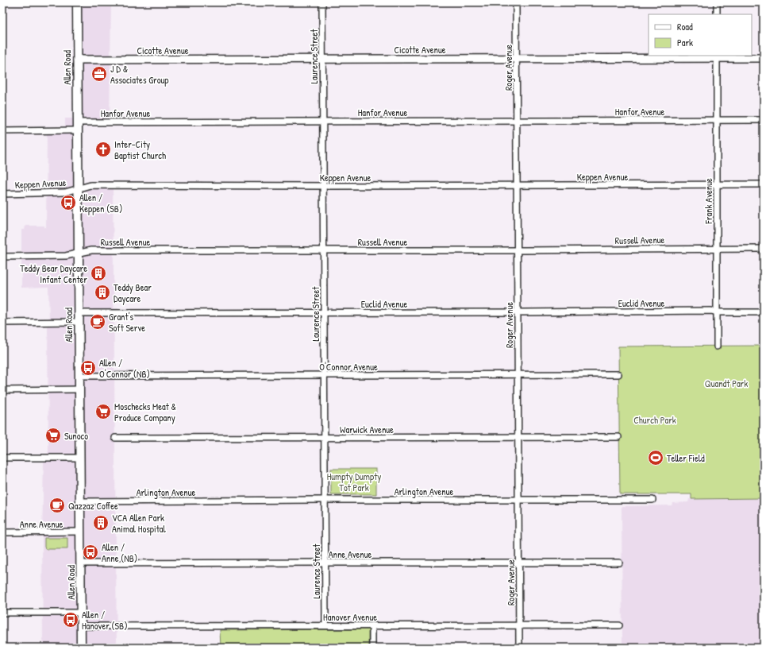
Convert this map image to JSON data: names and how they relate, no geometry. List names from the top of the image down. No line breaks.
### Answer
{"streets":{"main road":["Allen Road"],"street":["Cicotte Avenue","Laurence Street","Roger Avenue","Hanfor Avenue","Keppen Avenue","Frank Avenue","Russell Avenue","Euclid Avenue","O'Connor Avenue","Warwick Avenue","Arlington Avenue","Anne Avenue","Hanover Avenue"]},"crossings":[["Cicotte Avenue","Laurence Street"],["Cicotte Avenue","Allen Road"],["Cicotte Avenue","Roger Avenue"],["Cicotte Avenue","Frank Avenue"],["Laurence Street","Hanfor Avenue"],["Laurence Street","Keppen Avenue"],["Laurence Street","Russell Avenue"],["Laurence Street","Euclid Avenue"],["Laurence Street","O'Connor Avenue"],["Laurence Street","Warwick Avenue"],["Laurence Street","Arlington Avenue"],["Laurence Street","Anne Avenue"],["Laurence Street","Hanover Avenue"],["Allen Road","Hanfor Avenue"],["Allen Road","Keppen Avenue"],["Allen Road","Russell Avenue"],["Allen Road","Euclid Avenue"],["Allen Road","O'Connor Avenue"],["Allen Road","Arlington Avenue"],["Allen Road","Anne Avenue"],["Allen Road","Hanover Avenue"],["Roger Avenue","Hanfor Avenue"],["Roger Avenue","Keppen Avenue"],["Roger Avenue","Russell Avenue"],["Roger Avenue","Euclid Avenue"],["Roger Avenue","O'Connor Avenue"],["Roger Avenue","Warwick Avenue"],["Roger Avenue","Arlington Avenue"],["Roger Avenue","Anne Avenue"],["Roger Avenue","Hanover Avenue"],["Hanfor Avenue","Frank Avenue"],["Keppen Avenue","Frank Avenue"],["Frank Avenue","Russell Avenue"],["Frank Avenue","Euclid Avenue"]],"parks":["Quandt Park","Church Park","Humpty Dumpty Tot Park"],"places":{"office":["J D & Associates Group"],"church":["Inter-City Baptist Church"],"bus stop":["Allen / Keppen (SB)","Allen / O'Connor (NB)","Allen / Anne (NB)","Allen / Hanover (SB)"],"building":["Teddy Bear Daycare Infant Center","Teddy Bear Daycare","VCA Allen Park Animal Hospital"],"cafe":["Grant's Soft Serve","Qazzaz Coffee"],"supermarket":["Moschecks Meat & Produce Company","Sunoco"],"sports":["Teller Field"]},"legend":["Road","Park"]}
